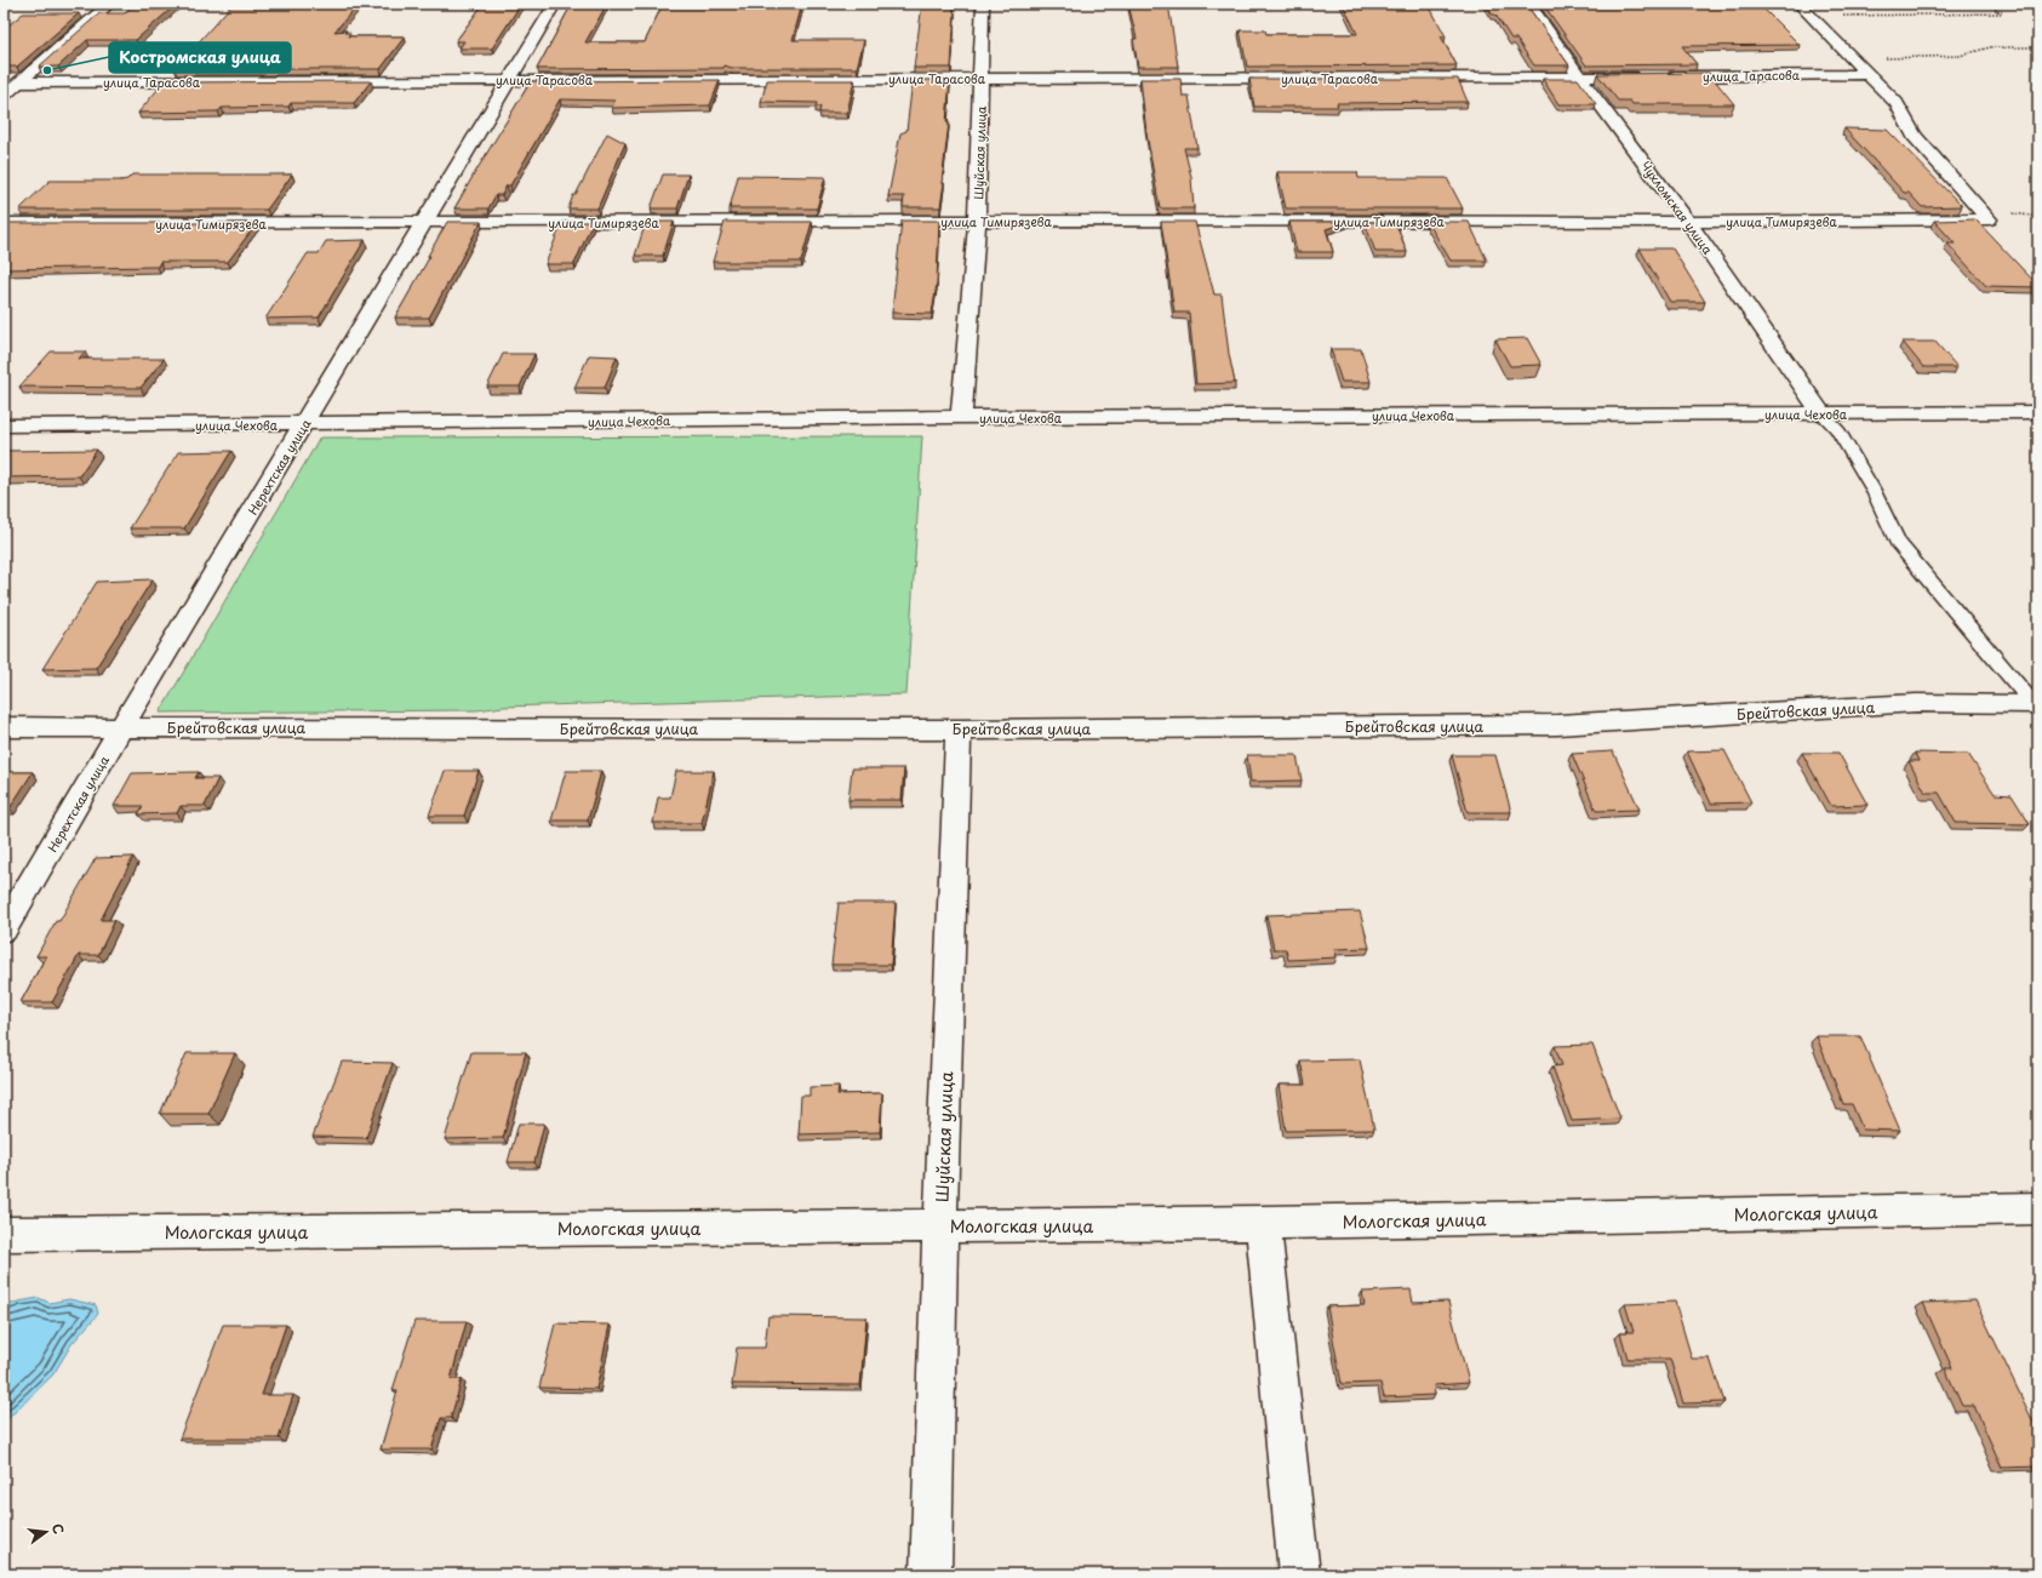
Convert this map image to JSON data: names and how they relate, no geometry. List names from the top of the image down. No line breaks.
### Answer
{"streets":{"street":["улица Тарасова","Шуйская улица","Чухломская улица","улица Тимирязева","улица Чехова","Нерехтская улица","Брейтовская улица","Мологская улица"]},"crossings":[["улица Тарасова","Шуйская улица"],["улица Тарасова","Чухломская улица"],["улица Тарасова","улица Тимирязева"],["улица Тарасова","Нерехтская улица"],["Шуйская улица","улица Тимирязева"],["Шуйская улица","улица Чехова"],["Шуйская улица","Брейтовская улица"],["Шуйская улица","Мологская улица"],["Чухломская улица","улица Тимирязева"],["Чухломская улица","улица Чехова"],["улица Тимирязева","Нерехтская улица"],["улица Чехова","Нерехтская улица"],["Нерехтская улица","Брейтовская улица"]],"places":["Костромская улица"],"north":"right"}
